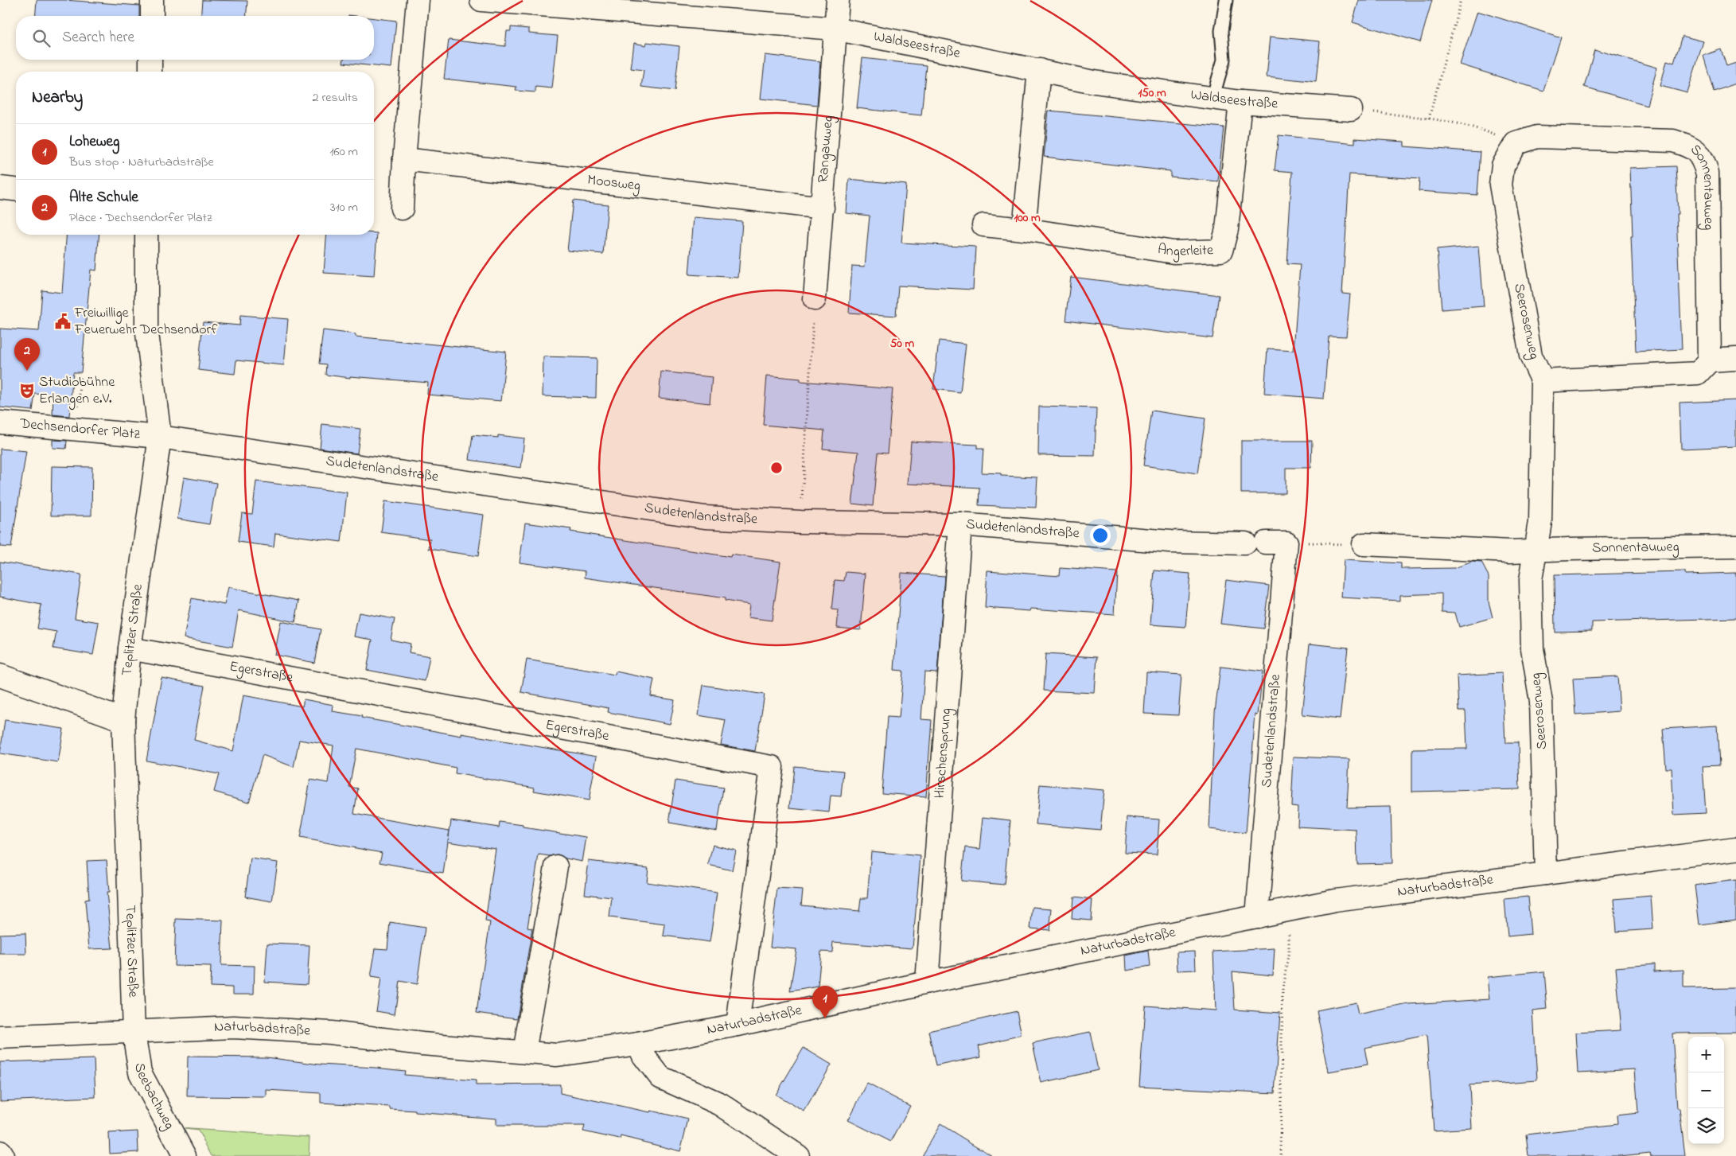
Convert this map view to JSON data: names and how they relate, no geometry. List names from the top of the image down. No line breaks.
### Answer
{"streets":{"street":["Waldseestraße","Rangauweg","Moosweg","Sonnentauweg","Angerleite","Seerosenweg","Dechsendorfer Platz","Sudetenlandstraße","Teplitzer Straße","Egerstraße","Hirschensprung","Naturbadstraße","Seebachweg"]},"crossings":[["Waldseestraße","Rangauweg"],["Waldseestraße","Angerleite"],["Rangauweg","Moosweg"],["Sonnentauweg","Seerosenweg"],["Seerosenweg","Naturbadstraße"],["Dechsendorfer Platz","Sudetenlandstraße"],["Dechsendorfer Platz","Teplitzer Straße"],["Sudetenlandstraße","Teplitzer Straße"],["Sudetenlandstraße","Hirschensprung"],["Sudetenlandstraße","Naturbadstraße"],["Teplitzer Straße","Egerstraße"],["Teplitzer Straße","Naturbadstraße"],["Teplitzer Straße","Seebachweg"],["Egerstraße","Naturbadstraße"],["Hirschensprung","Naturbadstraße"],["Naturbadstraße","Seebachweg"]],"places":{"public building":["Freiwillige Feuerwehr Dechsendorf"],"theatre":["Studiobühne Erlangen e.V."]},"page":{"search":"Search here","heading":["Nearby","2 results"],"list":[{"mark":"1","name":"Loheweg","note":"Bus stop · Naturbadstraße","value":"160 m"},{"mark":"2","name":"Alte Schule","note":"Place · Dechsendorfer Platz","value":"310 m"}],"pins":["2","1"],"map_buttons":["+","−"]},"rings":["150 m","100 m","50 m"]}
